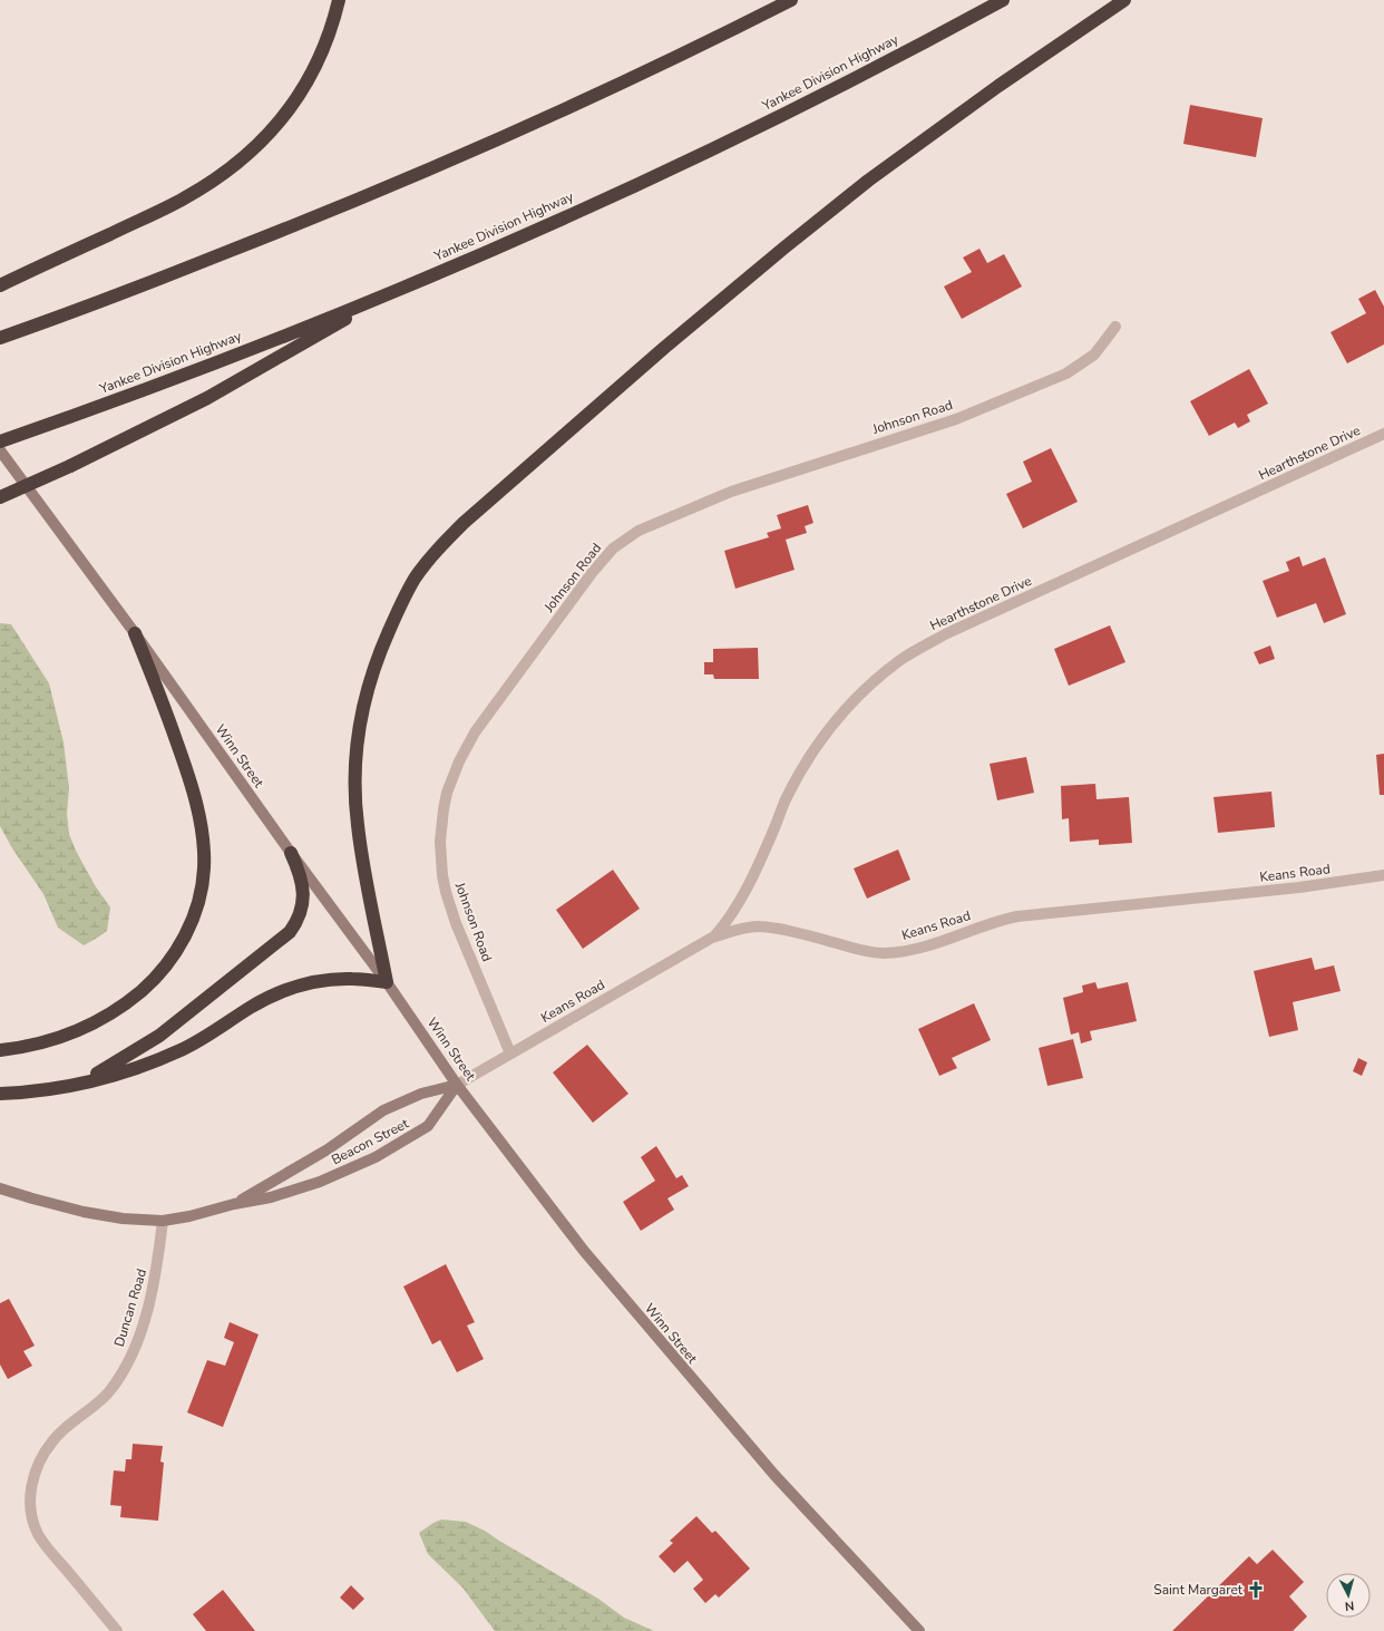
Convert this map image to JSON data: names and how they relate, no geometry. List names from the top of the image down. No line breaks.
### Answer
{"streets":{"highway":["Yankee Division Highway"],"main road":["Winn Street","Beacon Street"],"street":["Johnson Road","Hearthstone Drive","Keans Road","Duncan Road"]},"crossings":[["Johnson Road","Keans Road"],["Hearthstone Drive","Keans Road"],["Winn Street","Keans Road"],["Winn Street","Beacon Street"],["Keans Road","Beacon Street"],["Beacon Street","Duncan Road"]],"places":{"church":["Saint Margaret"]},"north":"bottom"}
